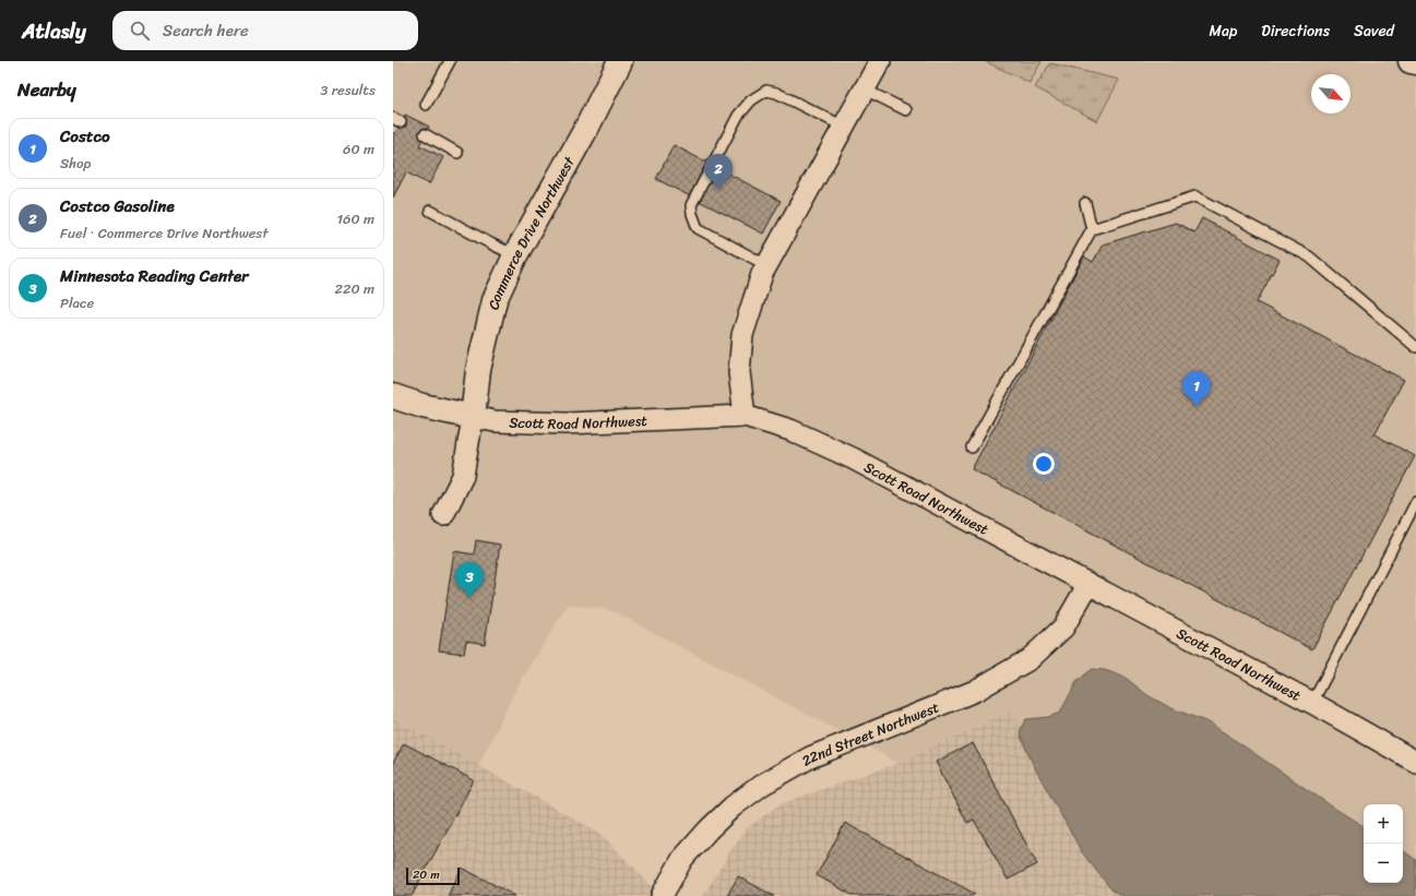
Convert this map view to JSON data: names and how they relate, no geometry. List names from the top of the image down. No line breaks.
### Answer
{"streets":{"street":["Commerce Drive Northwest","Scott Road Northwest","22nd Street Northwest"]},"crossings":[["Commerce Drive Northwest","Scott Road Northwest"],["Scott Road Northwest","22nd Street Northwest"]],"scale_bar":"20 m","north":"bottom right","page":{"header":"Atlasly","search":"Search here","nav":["Map","Directions","Saved"],"heading":["Nearby","3 results"],"list":[{"mark":"1","name":"Costco","note":"Shop","value":"60 m"},{"mark":"2","name":"Costco Gasoline","note":"Fuel · Commerce Drive Northwest","value":"160 m"},{"mark":"3","name":"Minnesota Reading Center","note":"Place","value":"220 m"}],"pins":["2","1","3"],"map_buttons":["+","−"],"scale":"20 m"}}
